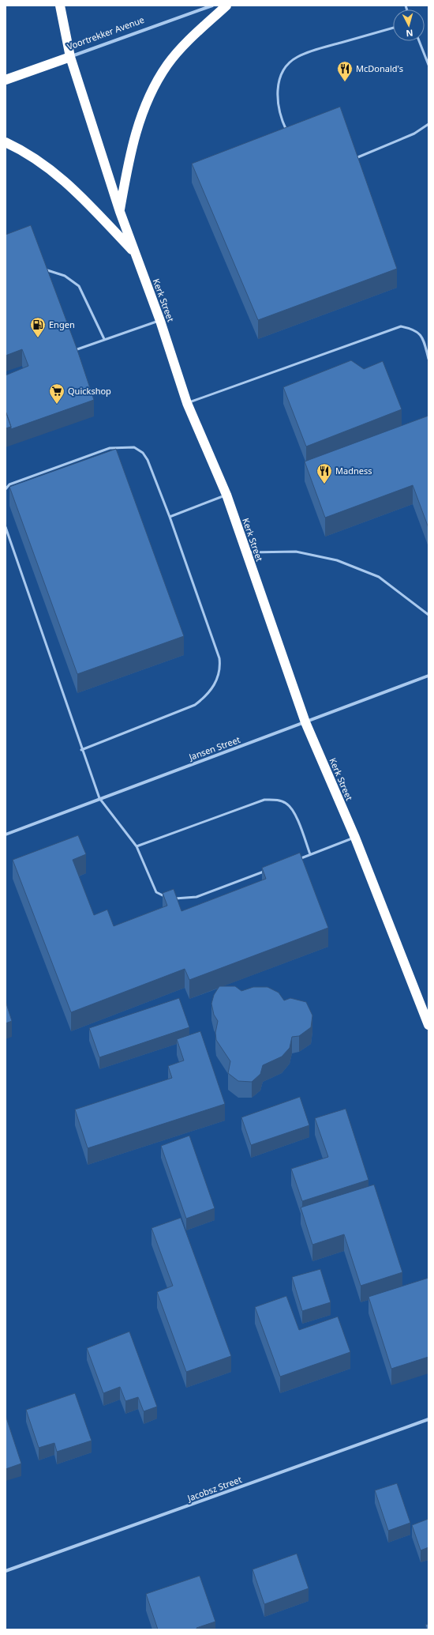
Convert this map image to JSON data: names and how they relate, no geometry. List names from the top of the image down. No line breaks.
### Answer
{"streets":{"highway":["Voortrekker Avenue","Kerk Street"],"street":["Jansen Street","Jacobsz Street"]},"crossings":[["Voortrekker Avenue","Kerk Street"],["Kerk Street","Jansen Street"]],"places":{"restaurant":["McDonald's","Madness"],"fuel station":["Engen"],"supermarket":["Quickshop"]},"north":"bottom"}
